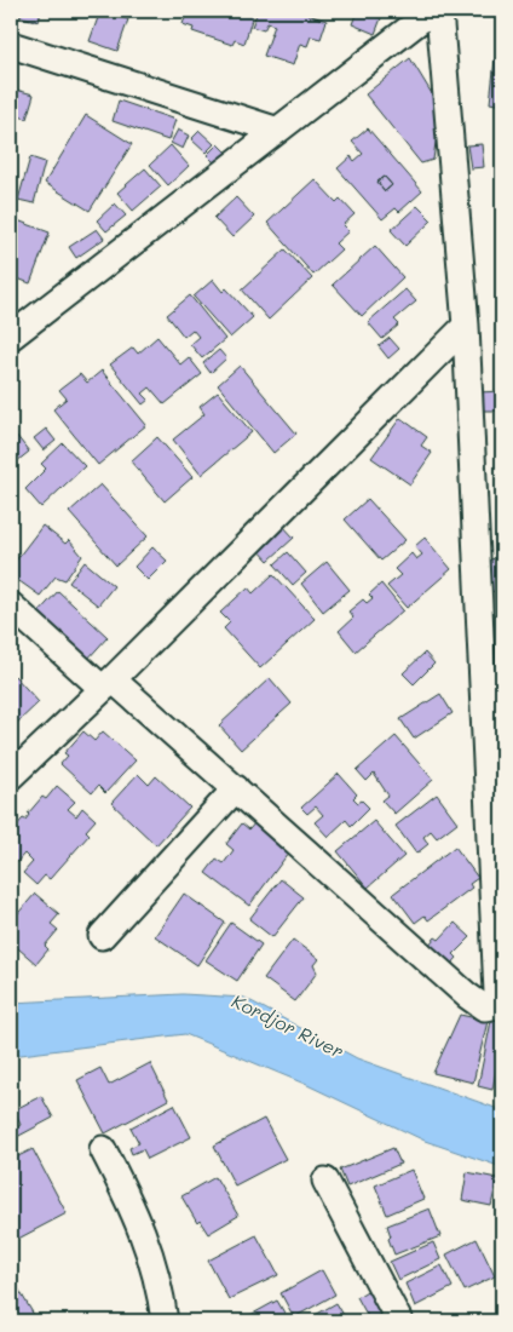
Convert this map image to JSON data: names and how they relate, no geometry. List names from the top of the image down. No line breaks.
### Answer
{"water":["Kordjor River"]}
